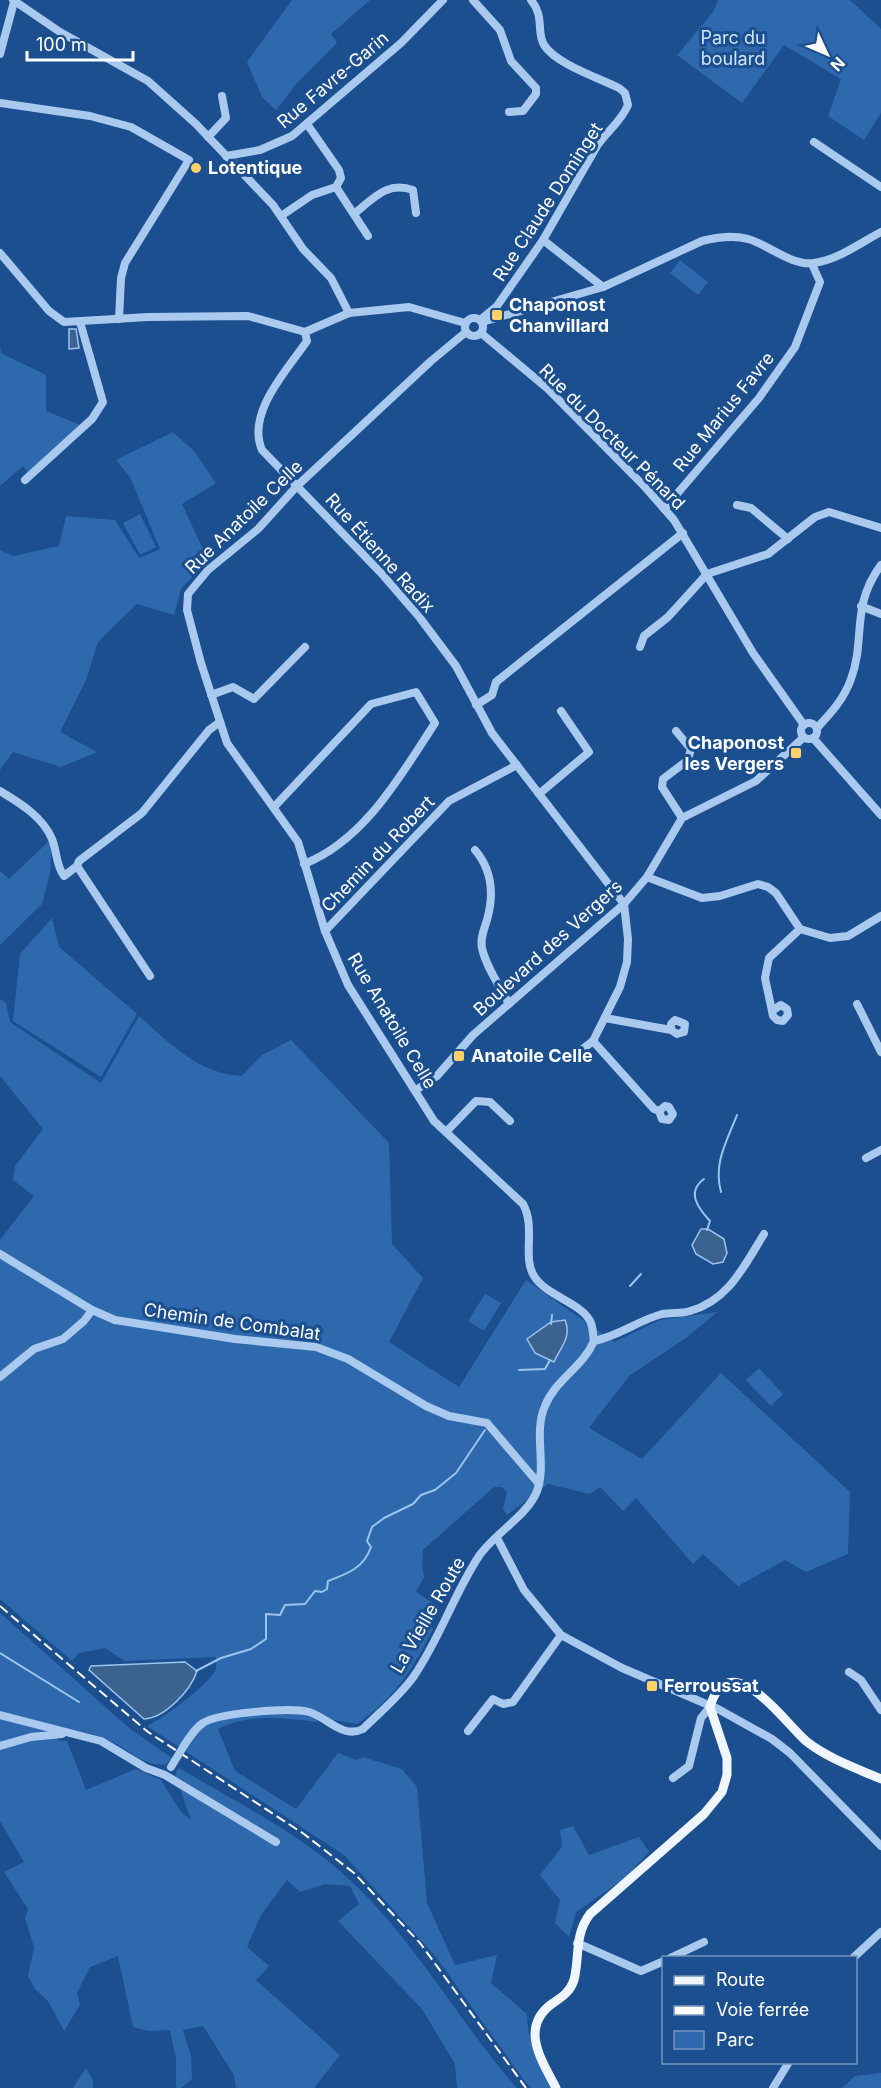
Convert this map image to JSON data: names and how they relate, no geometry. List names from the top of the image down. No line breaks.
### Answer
{"streets":{"street":["Rue Favre-Garin","Rue Claude Dominget","Rue Marius Favre","Rue du Docteur Pénard","Rue Anatoile Celle","Rue Étienne Radix","Chemin du Robert","Boulevard des Vergers","Chemin de Combalat","La Vieille Route"]},"crossings":[["Rue Claude Dominget","Rue du Docteur Pénard"],["Rue Claude Dominget","Rue Anatoile Celle"],["Rue Marius Favre","Rue du Docteur Pénard"],["Rue du Docteur Pénard","Rue Anatoile Celle"],["Rue Anatoile Celle","Rue Étienne Radix"],["Rue Anatoile Celle","Chemin du Robert"],["Rue Anatoile Celle","Boulevard des Vergers"],["Rue Anatoile Celle","La Vieille Route"],["Rue Étienne Radix","Chemin du Robert"],["Rue Étienne Radix","Boulevard des Vergers"],["Chemin de Combalat","La Vieille Route"]],"parks":["Parc du boulard"],"places":{"other":["Lotentique"],"transit":["Chaponost Chanvillard","Chaponost les Vergers","Anatoile Celle","Ferroussat"]},"legend":["Route","Voie ferrée","Parc"],"scale_bar":"100 m","north":"bottom right"}
